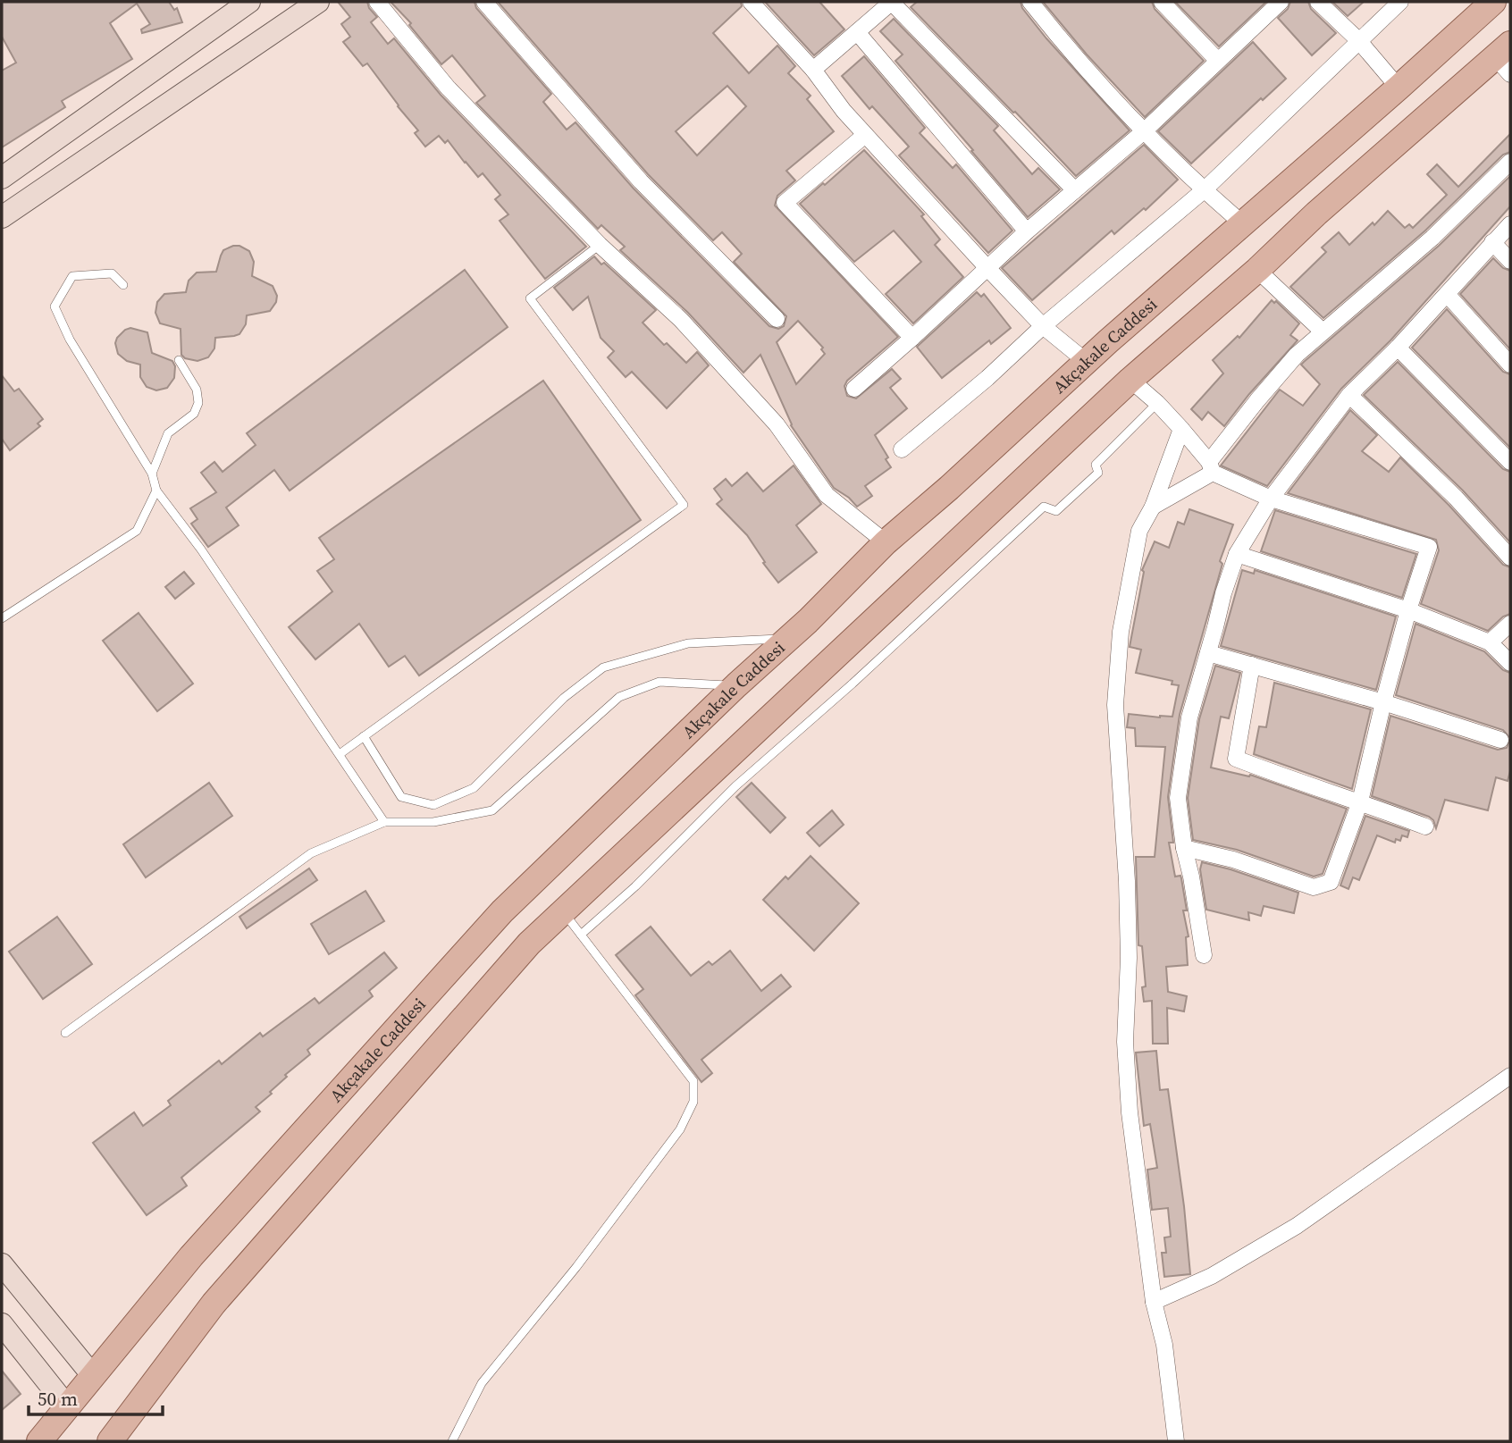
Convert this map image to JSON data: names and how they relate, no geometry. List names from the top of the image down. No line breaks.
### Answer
{"streets":{"main road":["Akçakale Caddesi"]},"scale_bar":"50 m"}
